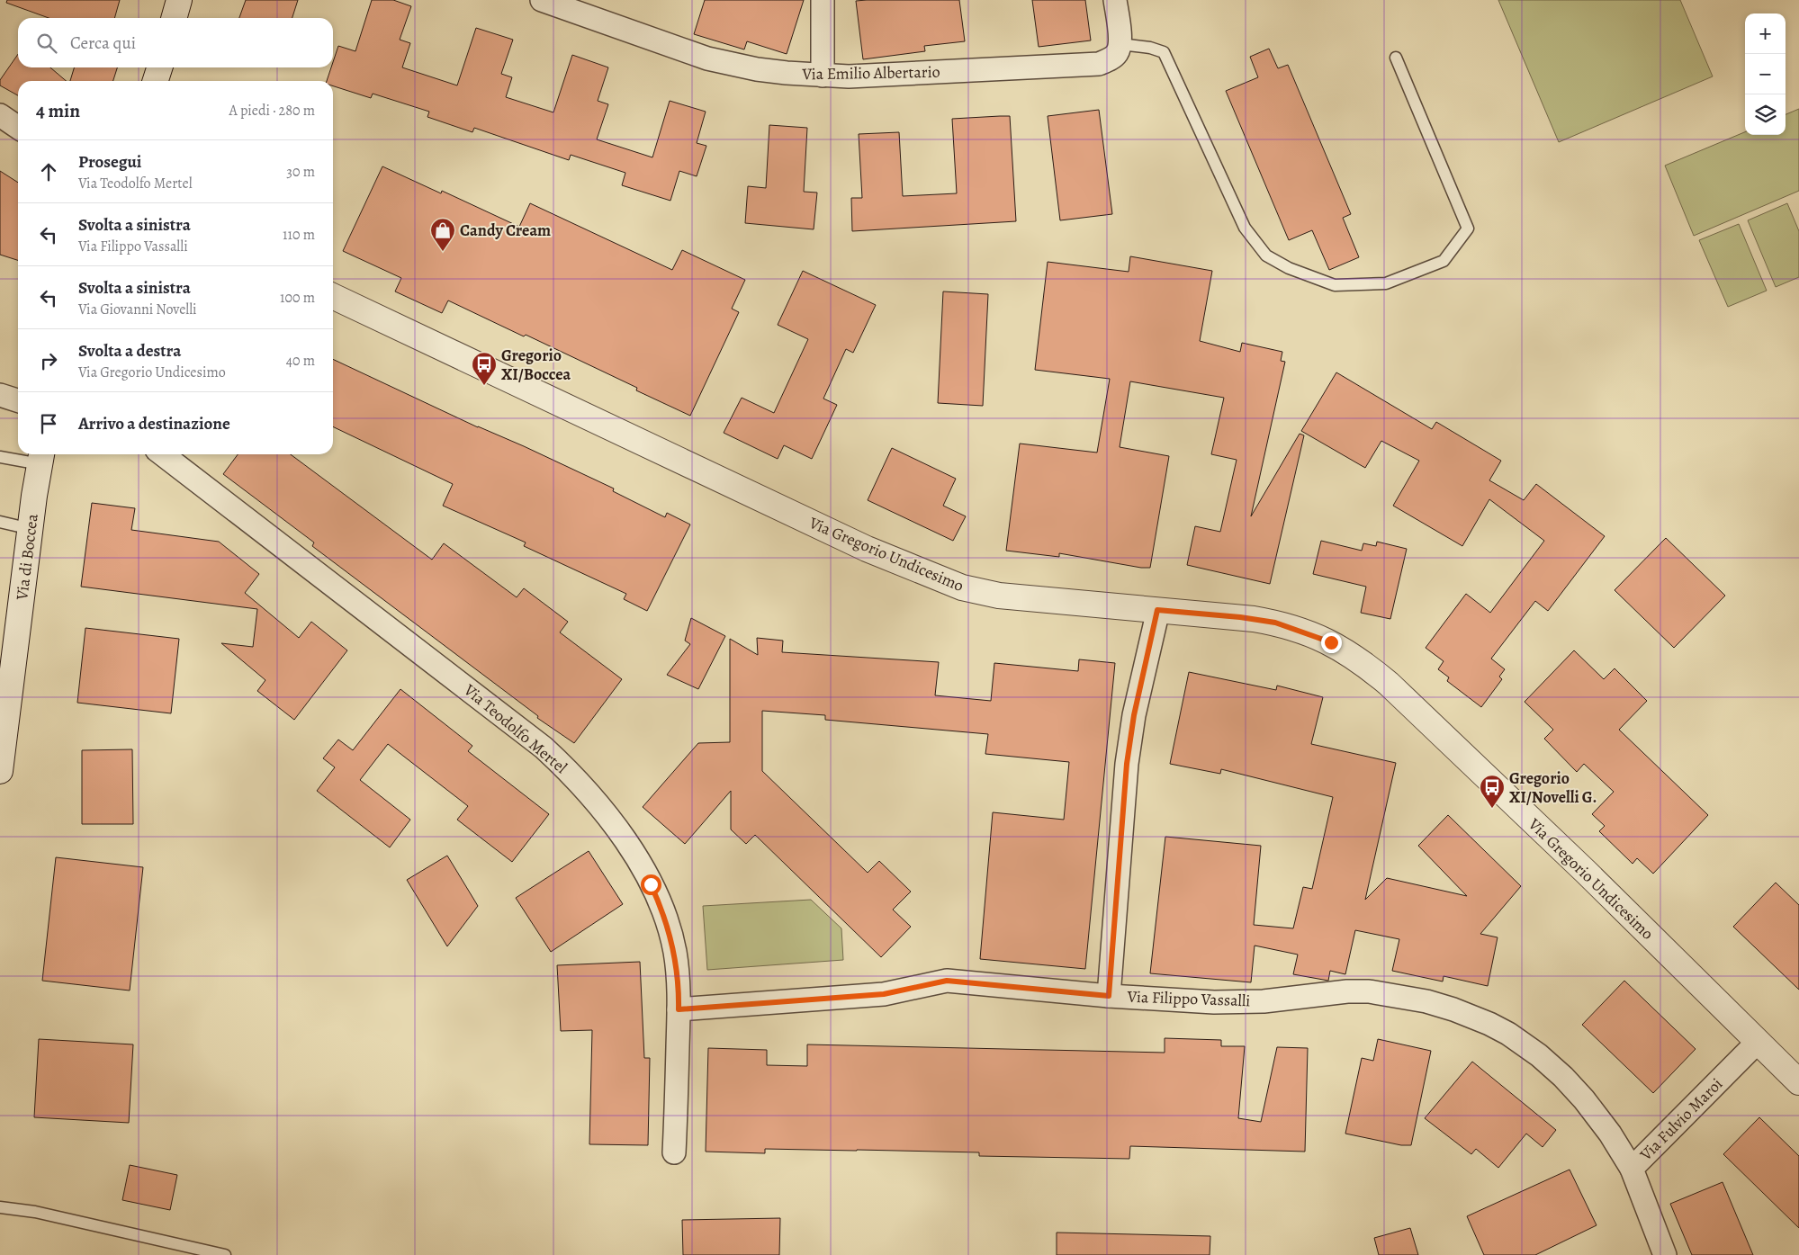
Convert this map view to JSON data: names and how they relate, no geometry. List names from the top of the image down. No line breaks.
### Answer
{"streets":{"street":["Via Emilio Albertario","Via Gregorio Undicesimo","Via di Boccea","Via Teodolfo Mertel","Via Filippo Vassalli","Via Fulvio Maroi"]},"crossings":[["Via Gregorio Undicesimo","Via Fulvio Maroi"],["Via Teodolfo Mertel","Via Filippo Vassalli"],["Via Filippo Vassalli","Via Fulvio Maroi"]],"places":{"shop":["Candy Cream"],"bus stop":["Gregorio XI/Boccea","Gregorio XI/Novelli G."]},"page":{"map_buttons":["+","−"],"search":"Cerca qui","heading":["4 min","A piedi · 280 m"],"list":[["Prosegui","Via Teodolfo Mertel","30 m"],["Svolta a sinistra","Via Filippo Vassalli","110 m"],["Svolta a sinistra","Via Giovanni Novelli","100 m"],["Svolta a destra","Via Gregorio Undicesimo","40 m"],"Arrivo a destinazione"]}}
